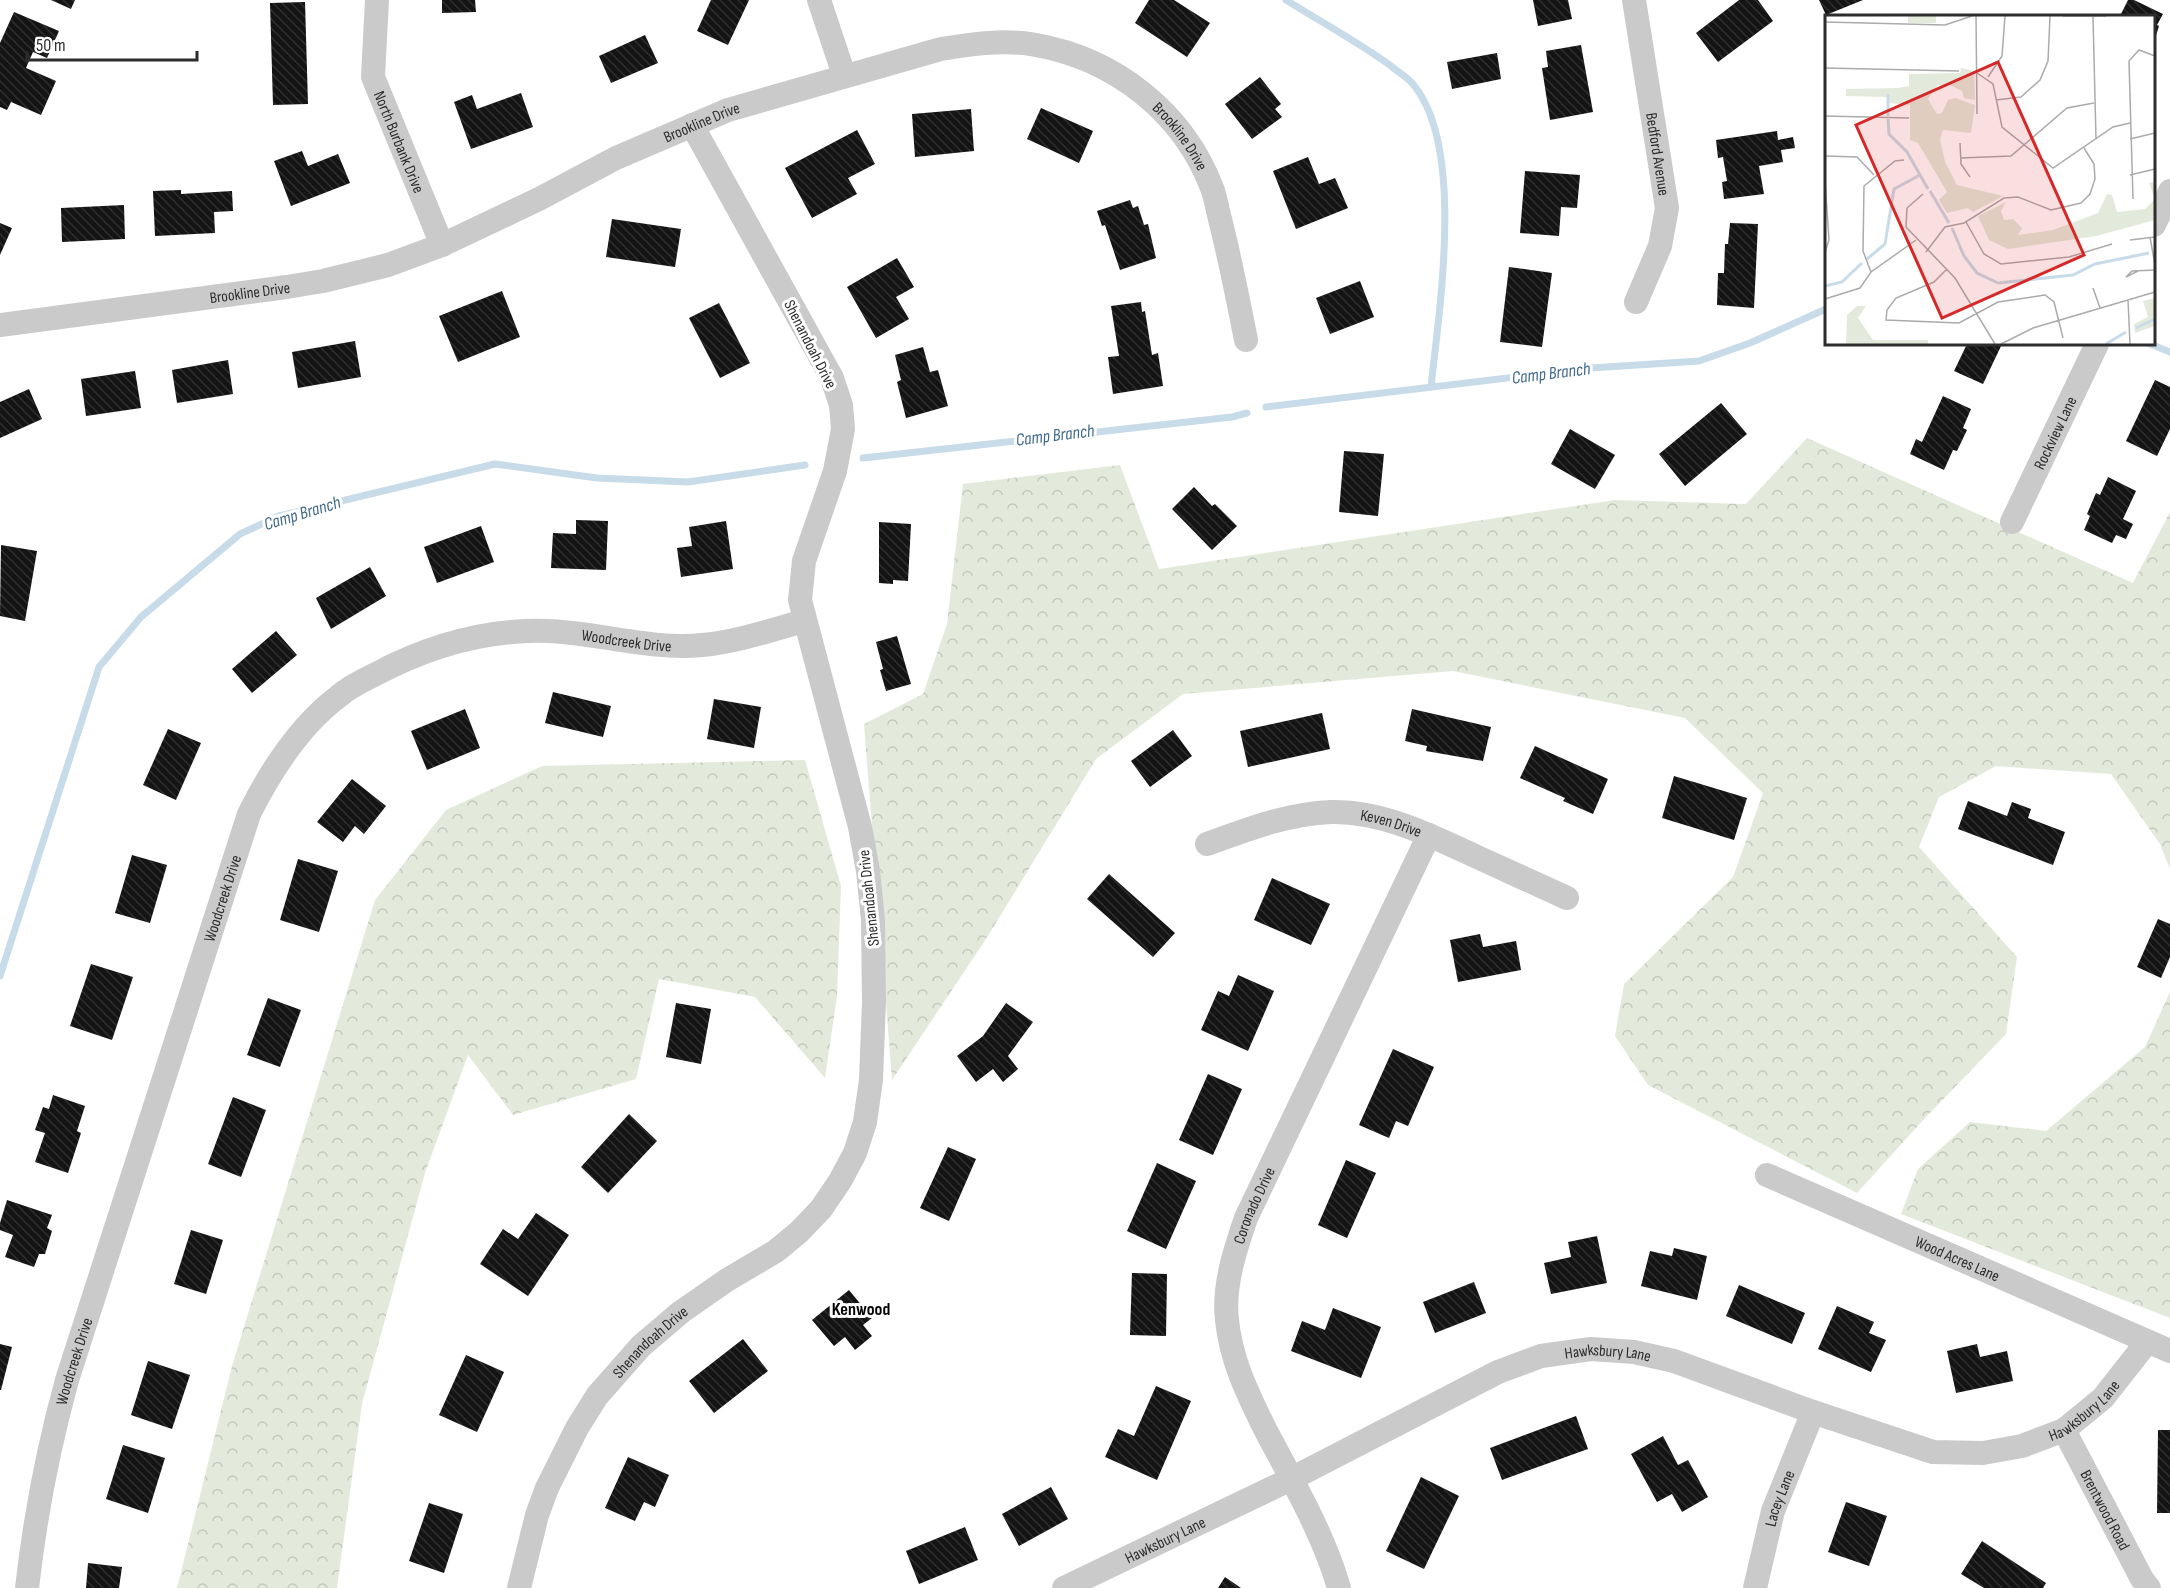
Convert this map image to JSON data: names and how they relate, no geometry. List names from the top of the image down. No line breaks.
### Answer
{"streets":{"street":["Brookline Drive","North Burbank Drive","Bedford Avenue","Shenandoah Drive","Rockview Lane","Woodcreek Drive","Keven Drive","Coronado Drive","Wood Acres Lane","Hawksbury Lane","Lacey Lane","Brentwood Road"]},"crossings":[["Brookline Drive","North Burbank Drive"],["Brookline Drive","Shenandoah Drive"],["Shenandoah Drive","Woodcreek Drive"],["Keven Drive","Coronado Drive"],["Coronado Drive","Hawksbury Lane"],["Wood Acres Lane","Hawksbury Lane"],["Hawksbury Lane","Lacey Lane"],["Hawksbury Lane","Brentwood Road"]],"districts":["Kenwood"],"water":["Camp Branch"],"scale_bar":"50 m"}
